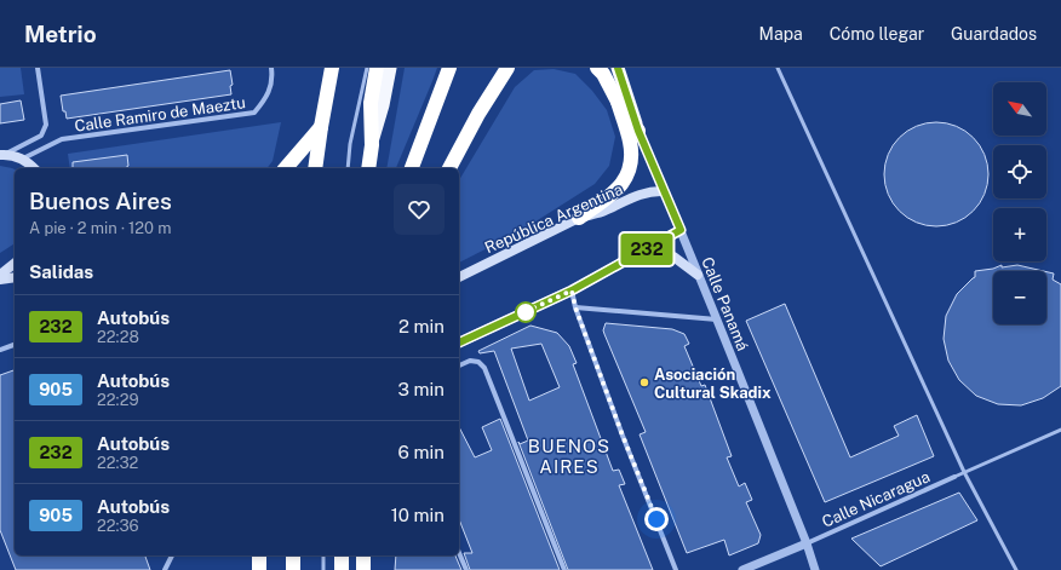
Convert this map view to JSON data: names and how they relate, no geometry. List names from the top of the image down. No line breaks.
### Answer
{"streets":{"main road":["República Argentina"],"street":["Calle Ramiro de Maeztu","Calle Panamá","Calle Nicaragua"]},"crossings":[["República Argentina","Calle Panamá"],["Calle Panamá","Calle Nicaragua"]],"districts":["BUENOS AIRES"],"places":["Asociación Cultural Skadix"],"lines":["bus line 232"],"north":"top left","page":{"header":"Metrio","nav":["Mapa","Cómo llegar","Guardados"],"on_map":"232","map_buttons":["+","−"],"heading":[["Buenos Aires","A pie · 2 min · 120 m"],"Salidas"],"list":[{"mark":"232","name":"Autobús","note":"22:28","value":"2 min"},{"mark":"905","name":"Autobús","note":"22:29","value":"3 min"},{"mark":"232","name":"Autobús","note":"22:32","value":"6 min"},{"mark":"905","name":"Autobús","note":"22:36","value":"10 min"}]}}
